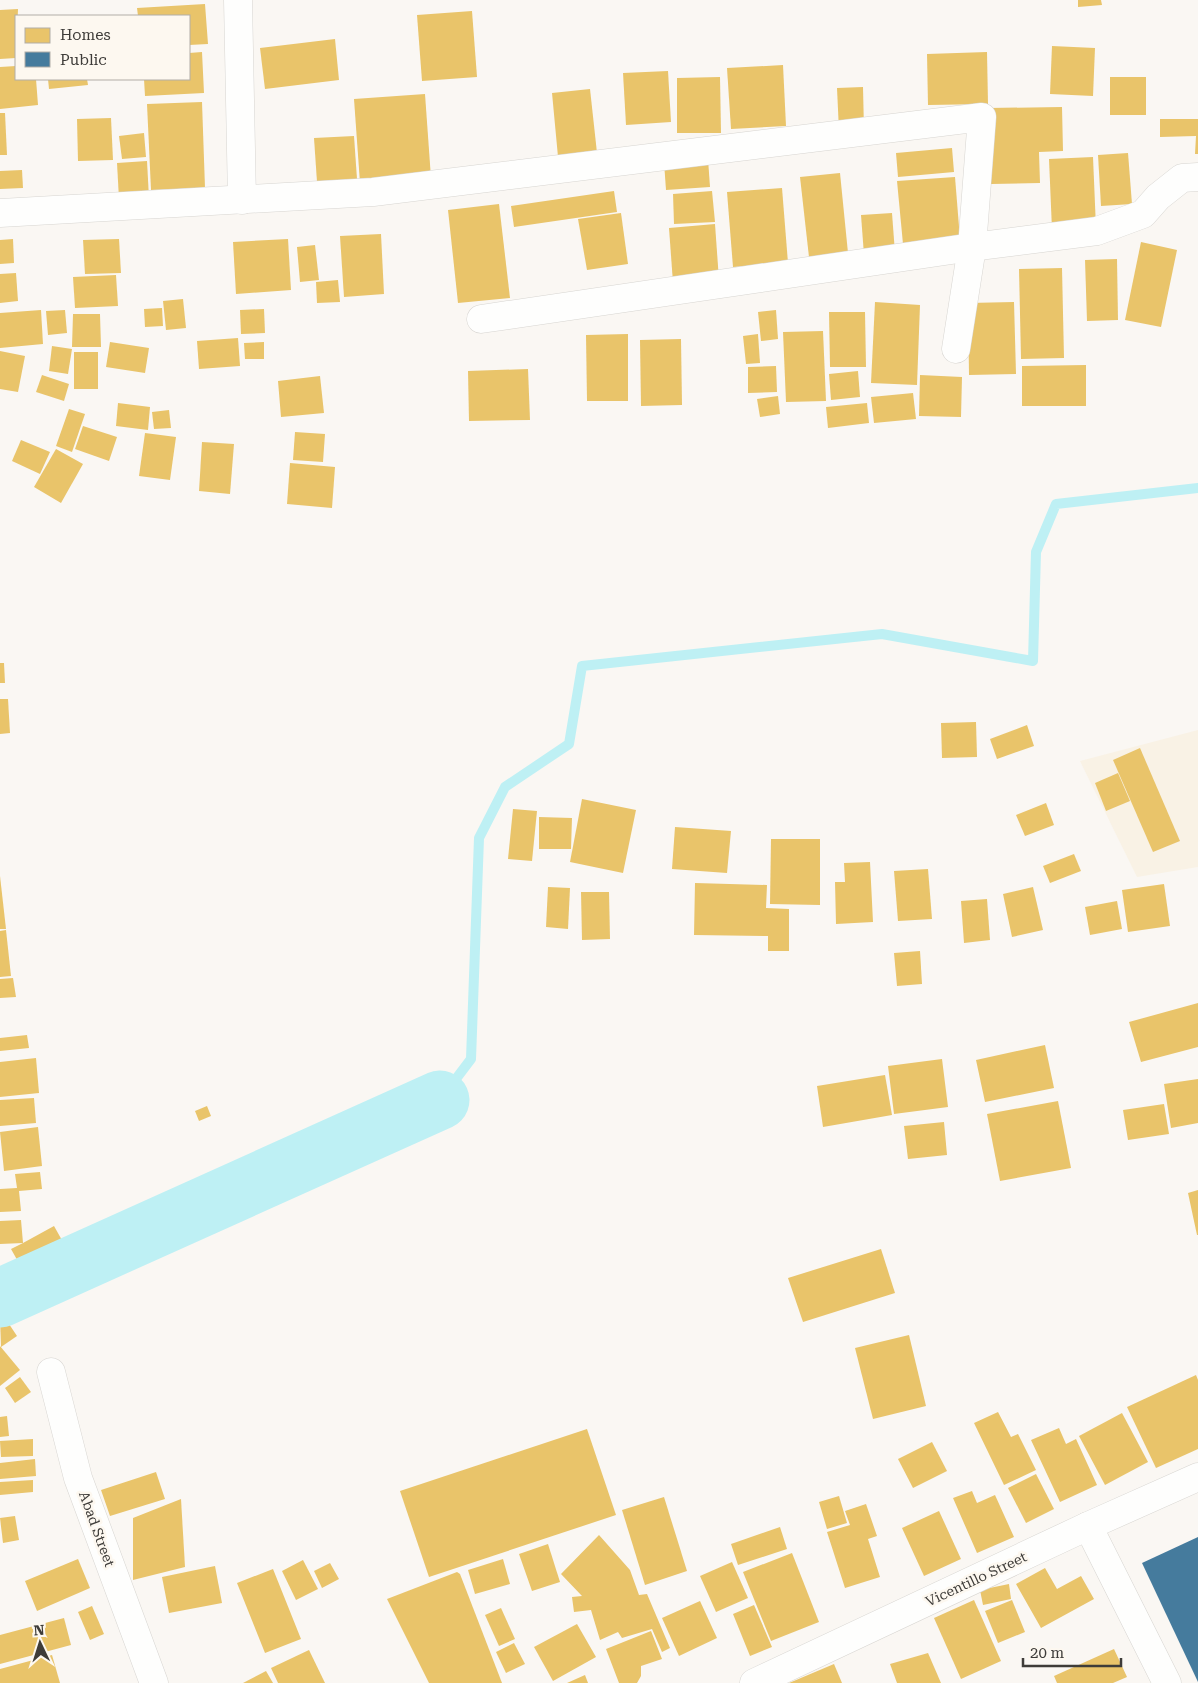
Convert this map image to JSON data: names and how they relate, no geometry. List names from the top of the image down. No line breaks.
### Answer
{"streets":{"street":["Abad Street","Vicentillo Street"]},"legend":["Homes","Public"],"scale_bar":"20 m","north":"top"}
